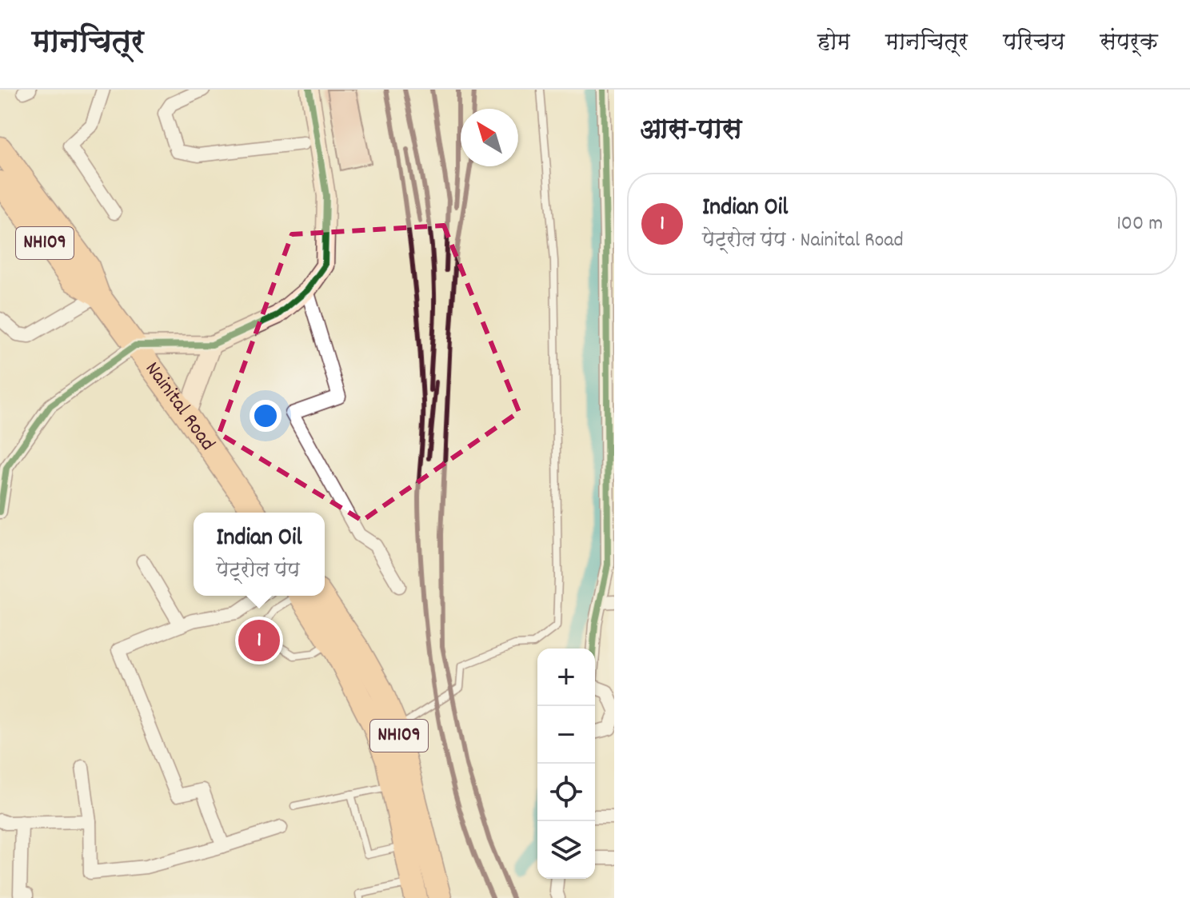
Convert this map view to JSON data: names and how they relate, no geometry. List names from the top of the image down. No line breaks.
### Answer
{"streets":{"highway":["NH109","Nainital Road"]},"north":"top left","page":{"header":"मानचित्र","nav":["होम","मानचित्र","परिचय","संपर्क"],"heading":"आस-पास","list":[{"mark":"1","name":"Indian Oil","note":"पेट्रोल पंप · Nainital Road","value":"100 m"}],"popup":["Indian Oil","पेट्रोल पंप"],"pins":"1","map_buttons":["+","−"]}}
